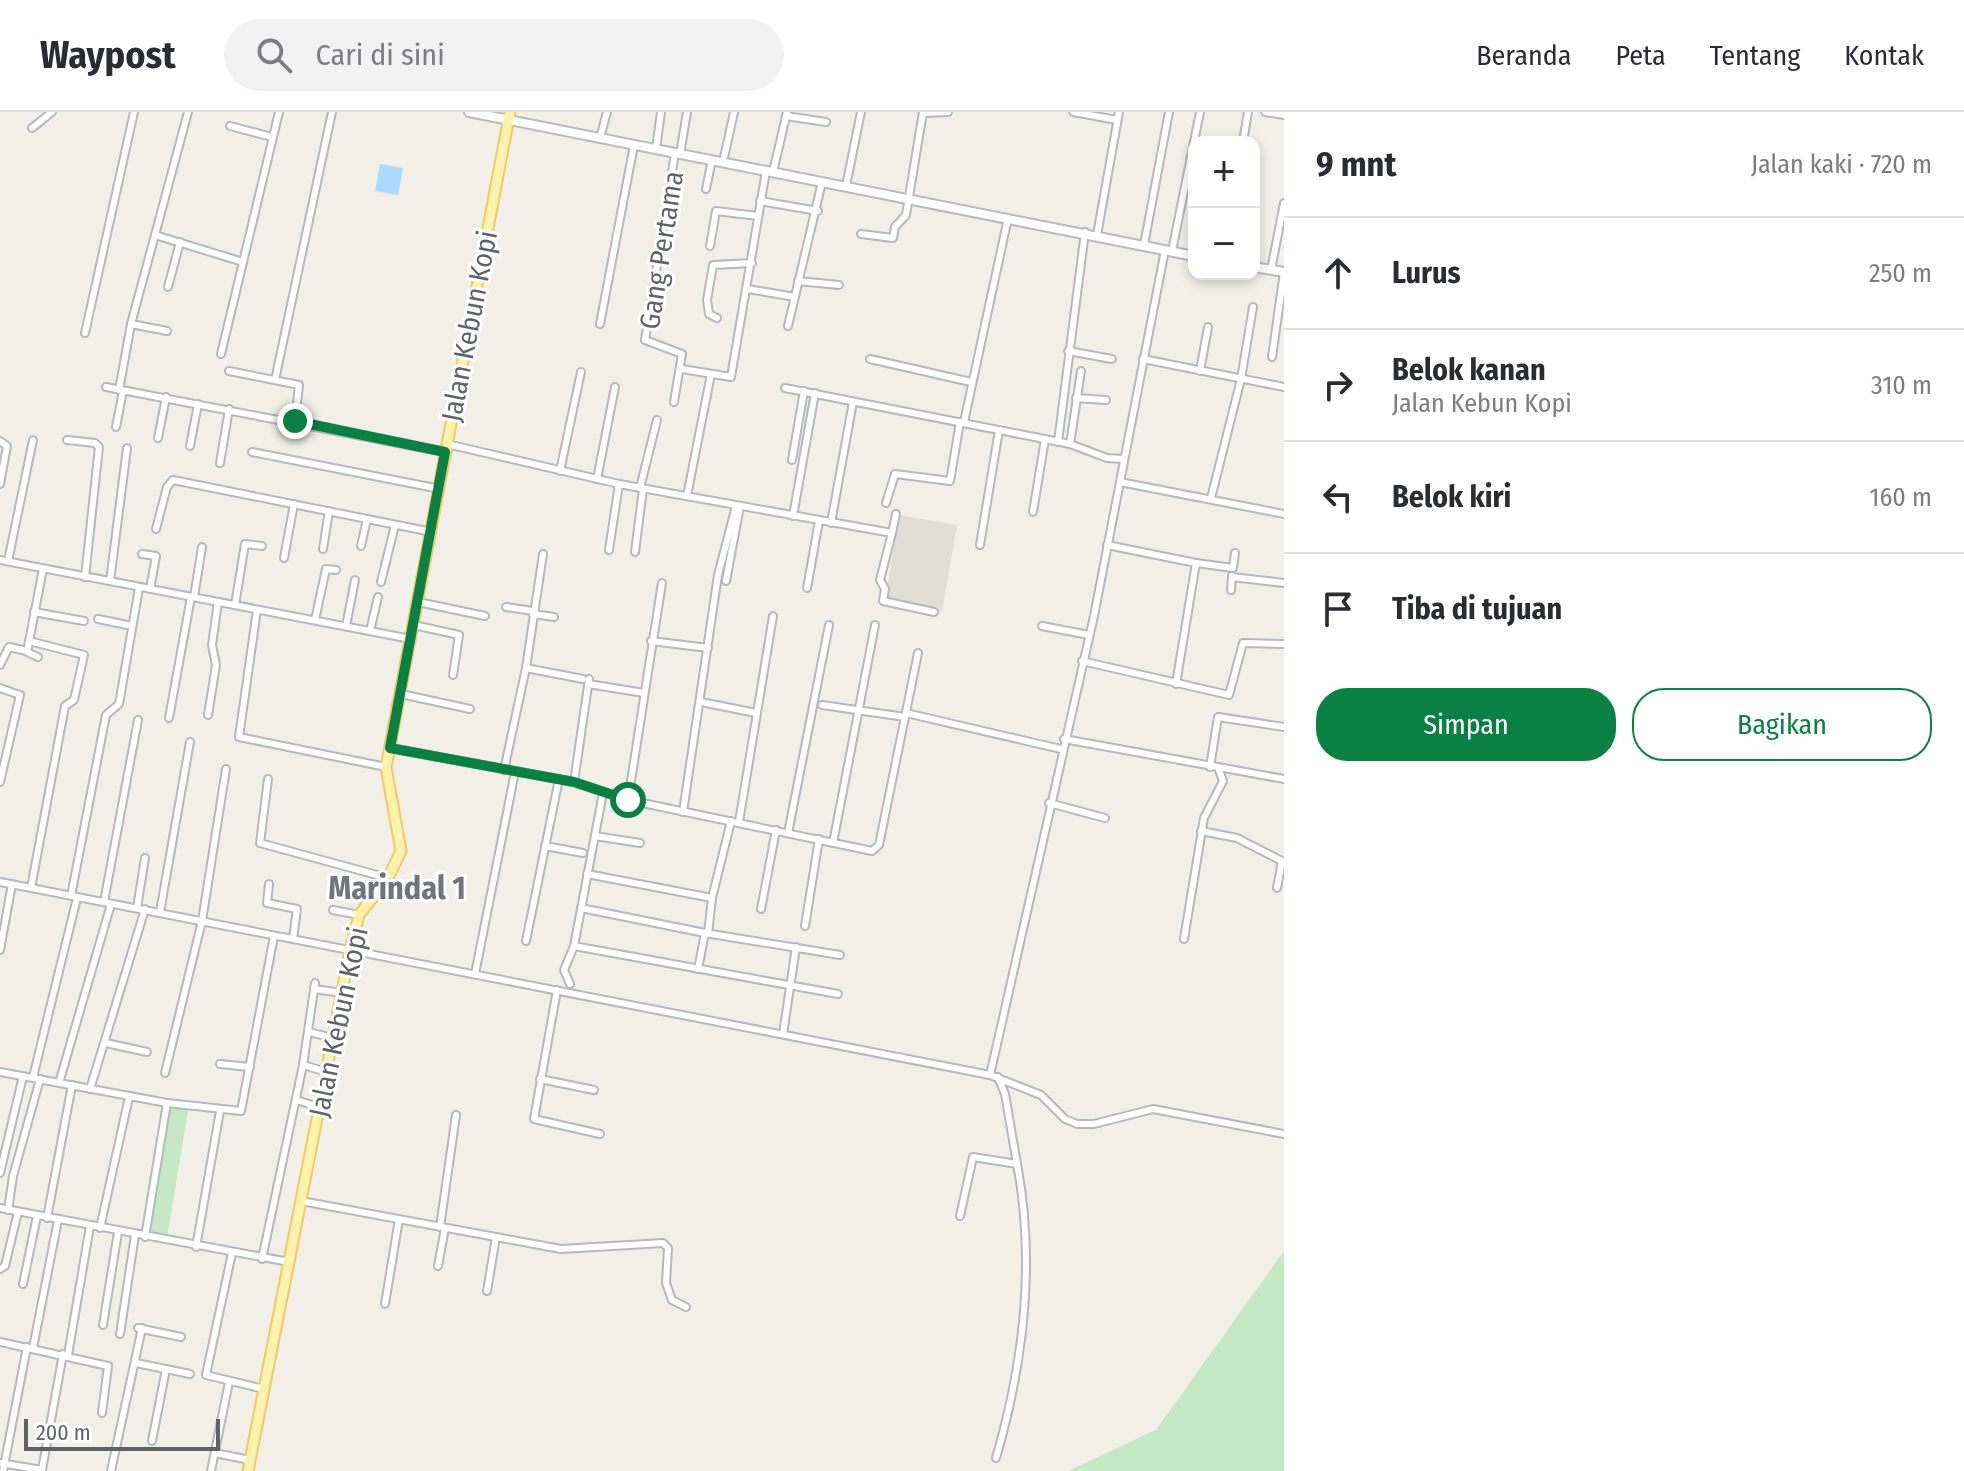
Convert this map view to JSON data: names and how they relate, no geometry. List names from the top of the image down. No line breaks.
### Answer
{"streets":{"main road":["Jalan Kebun Kopi"],"street":["Gang Pertama"]},"districts":["Marindal 1"],"scale_bar":"200 m","page":{"header":"Waypost","search":"Cari di sini","nav":["Beranda","Peta","Tentang","Kontak"],"heading":["9 mnt","Jalan kaki · 720 m"],"map_buttons":["+","−"],"list":[["Lurus","250 m"],["Belok kanan","Jalan Kebun Kopi","310 m"],["Belok kiri","160 m"],"Tiba di tujuan"],"buttons":["Simpan","Bagikan"],"scale":"200 m"}}
